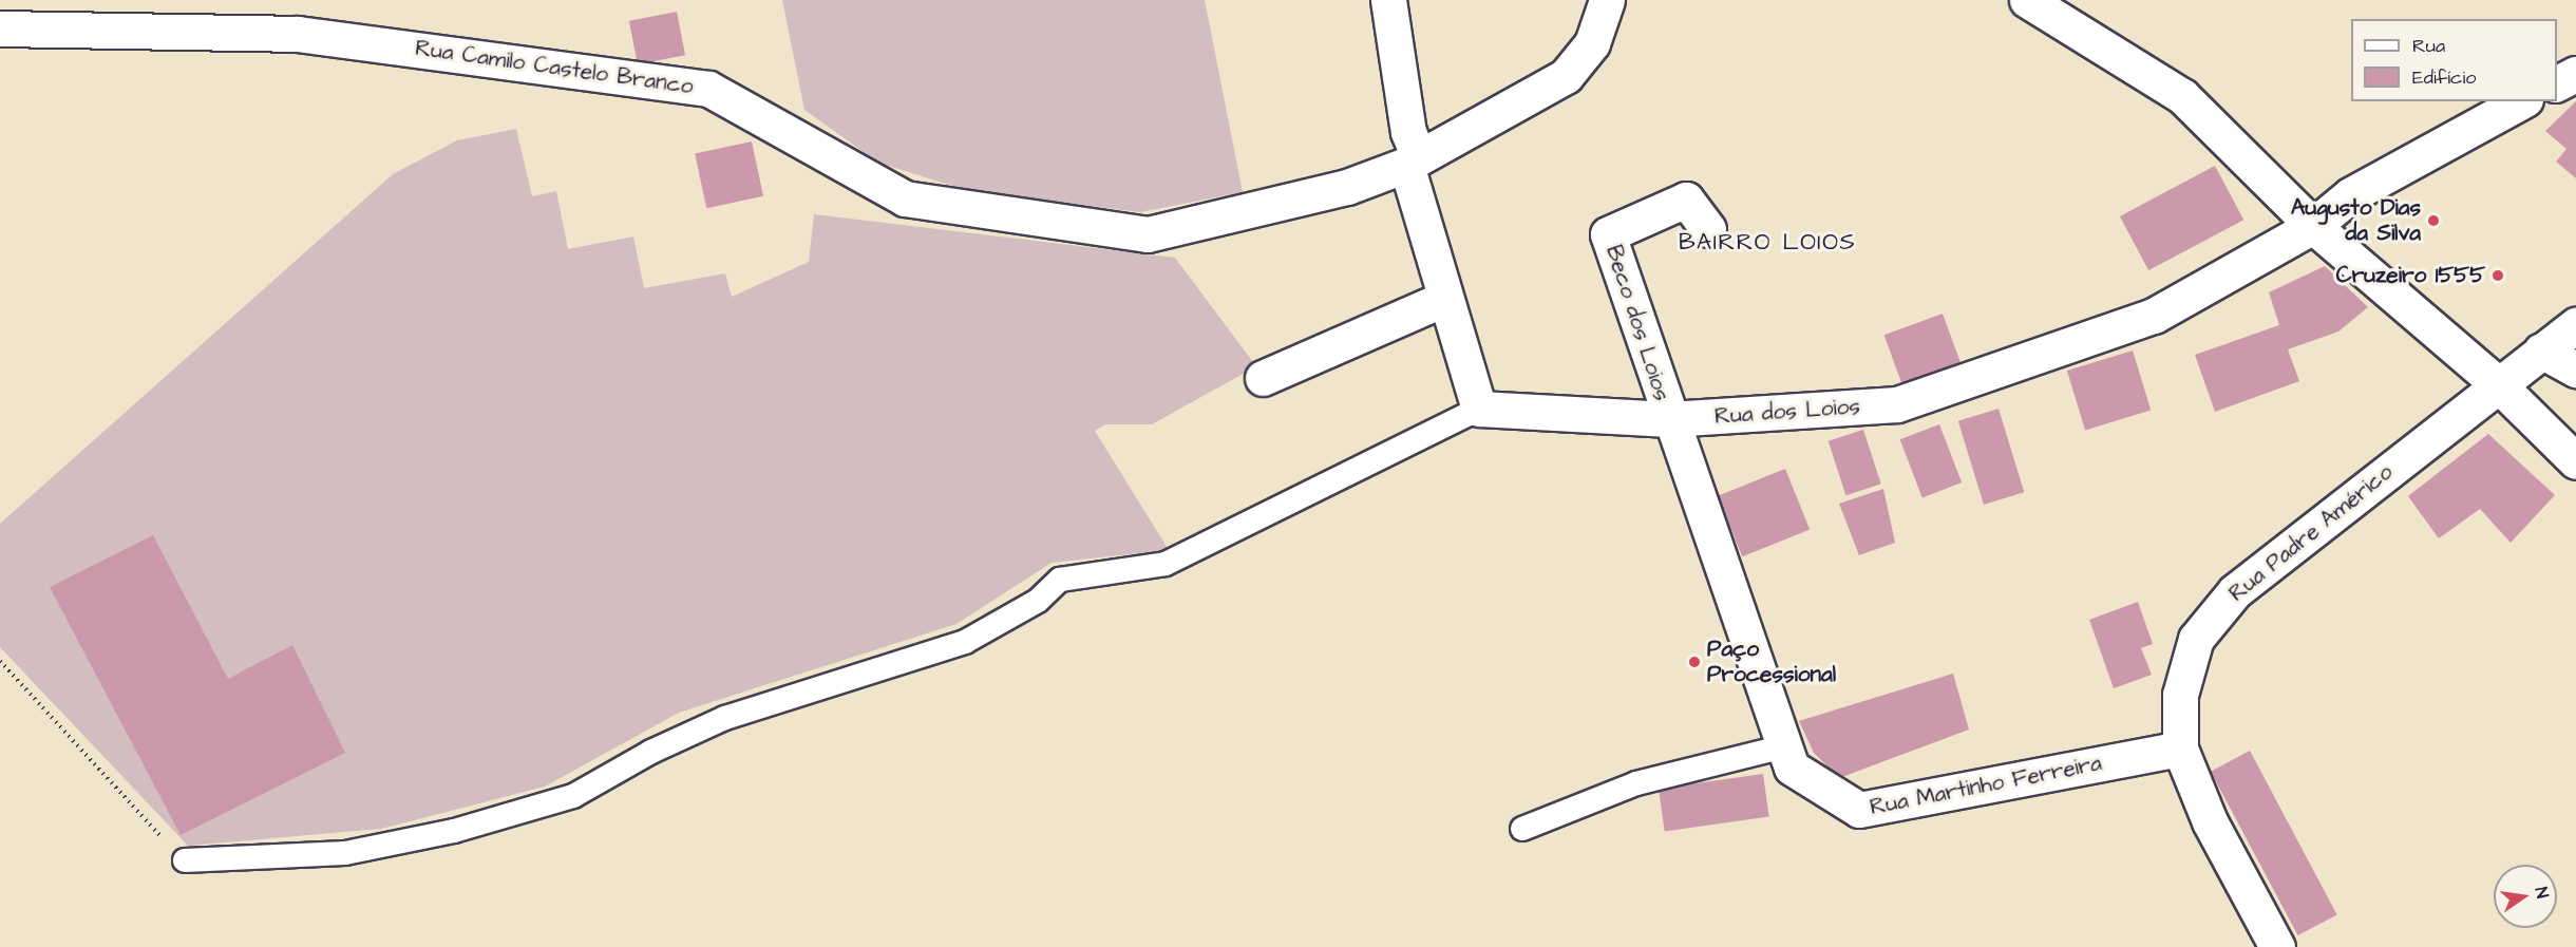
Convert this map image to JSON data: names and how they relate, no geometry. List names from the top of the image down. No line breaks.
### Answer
{"streets":{"street":["Rua Camilo Castelo Branco","Beco dos Loios","Rua dos Loios","Rua Padre Américo","Rua Martinho Ferreira"]},"crossings":[["Beco dos Loios","Rua dos Loios"],["Beco dos Loios","Rua Martinho Ferreira"],["Rua dos Loios","Rua Martinho Ferreira"],["Rua Padre Américo","Rua Martinho Ferreira"]],"districts":["BAIRRO LOIOS"],"places":["Augusto Dias da Silva","Cruzeiro 1555","Paço Processional"],"legend":["Rua","Edifício"],"north":"right"}
